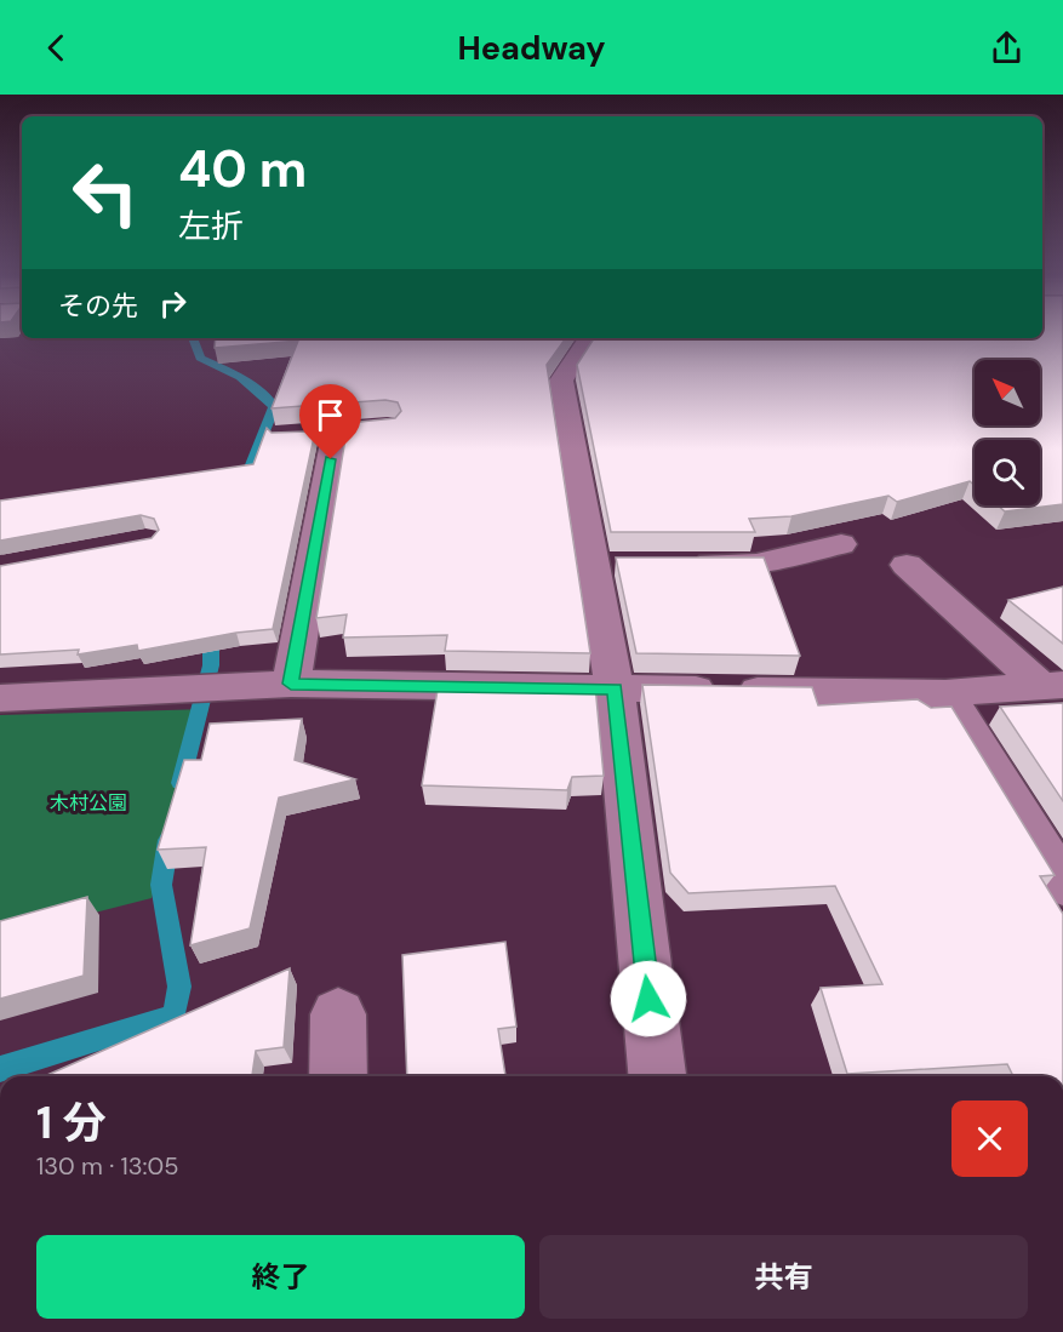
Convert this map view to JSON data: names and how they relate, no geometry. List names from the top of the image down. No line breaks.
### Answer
{"parks":["木村公園"],"north":"top left","page":{"header":"Headway","turn":["40 m","左折"],"then":"その先","heading":["1 分","130 m · 13:05"],"buttons":["終了","共有"]}}
